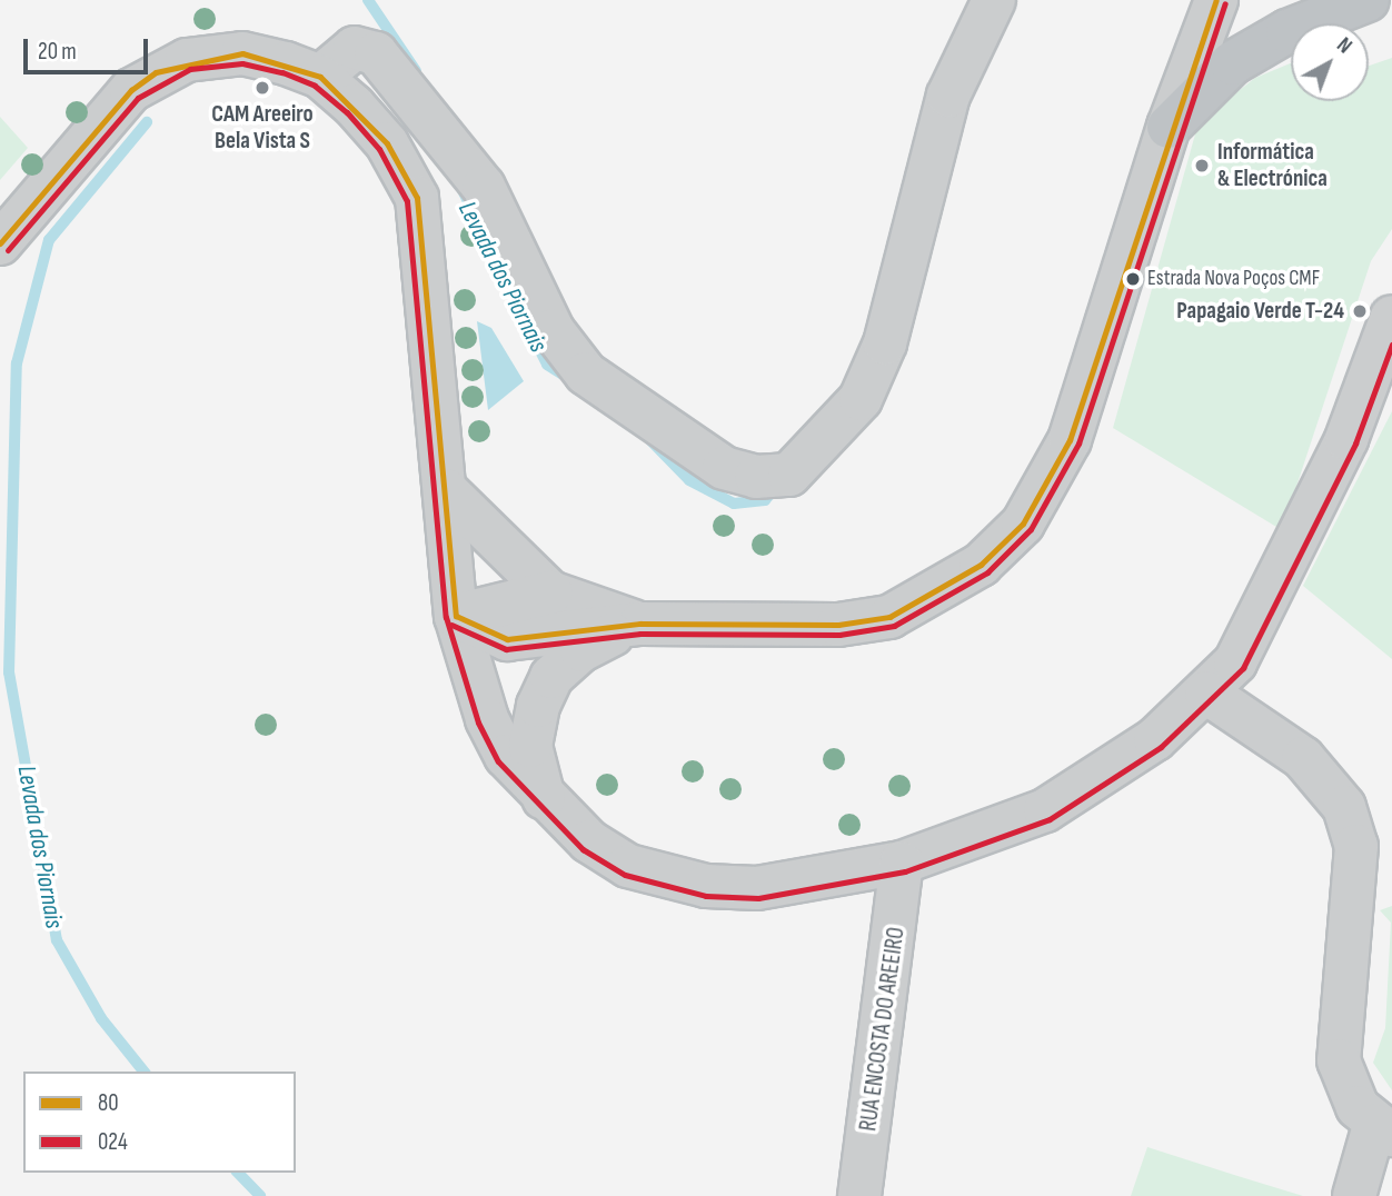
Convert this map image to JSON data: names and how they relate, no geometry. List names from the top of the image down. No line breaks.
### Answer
{"streets":{"street":["RUA ENCOSTA DO AREEIRO"]},"water":["Levada dos Piornais"],"places":["CAM Areeiro Bela Vista S","Informática & Electrónica","Estrada Nova Poços CMF","Papagaio Verde T-24"],"lines":["transit line 80","transit line 024"],"legend":["80","024"],"scale_bar":"20 m","north":"top right"}
